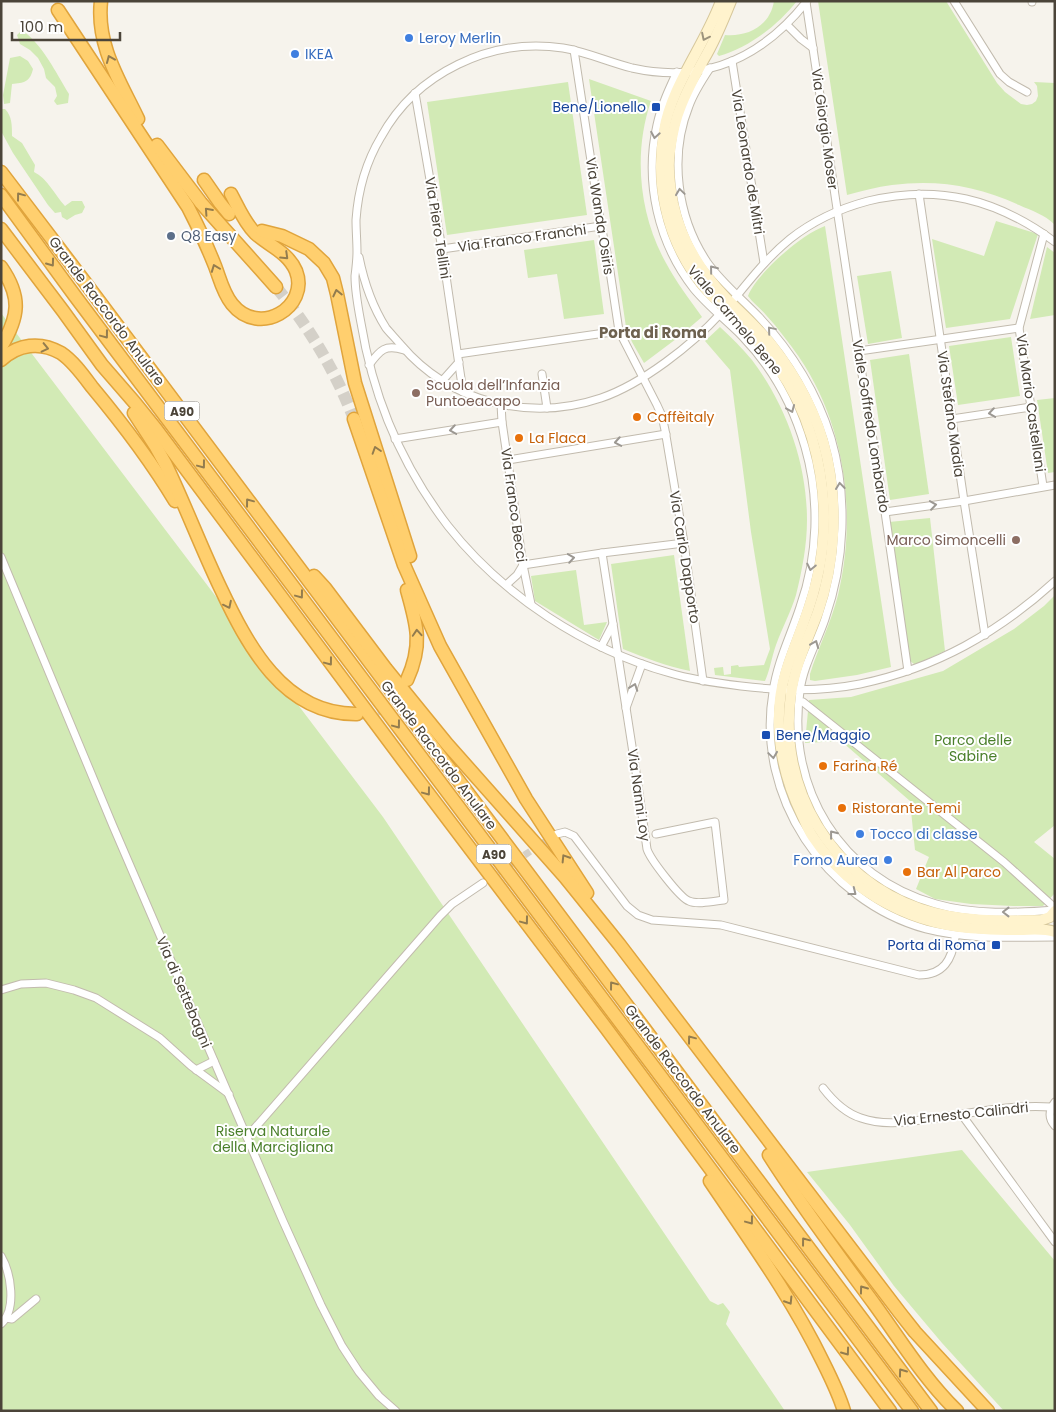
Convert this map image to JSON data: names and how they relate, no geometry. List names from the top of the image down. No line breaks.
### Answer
{"streets":{"highway":["Grande Raccordo Anulare","A90"],"street":["Via Giorgio Moser","Via Leonardo de Mitri","Via Wanda Osiris","Via Piero Tellini","Via Franco Franchi","Viale Carmelo Bene","Via Mario Castellani","Via Stefano Madia","Viale Goffredo Lombardo","Via Franco Becci","Via Carlo Dapporto","Via Nanni Loy","Via di Settebagni","Via Ernesto Calindri"]},"crossings":[["Via Giorgio Moser","Viale Goffredo Lombardo"],["Via Wanda Osiris","Via Franco Franchi"],["Via Wanda Osiris","Via Carlo Dapporto"],["Via Piero Tellini","Via Franco Franchi"]],"districts":["Porta di Roma"],"parks":["Parco delle Sabine","Riserva Naturale della Marcigliana"],"places":{"other":["Leroy Merlin","IKEA","Q8 Easy","Scuola dell’Infanzia Puntoeacapo","Caffèitaly","La Flaca","Marco Simoncelli","Farina Ré","Ristorante Temi","Tocco di classe","Forno Aurea","Bar Al Parco"],"transit":["Bene/Lionello","Bene/Maggio","Porta di Roma"]},"scale_bar":"100 m"}
